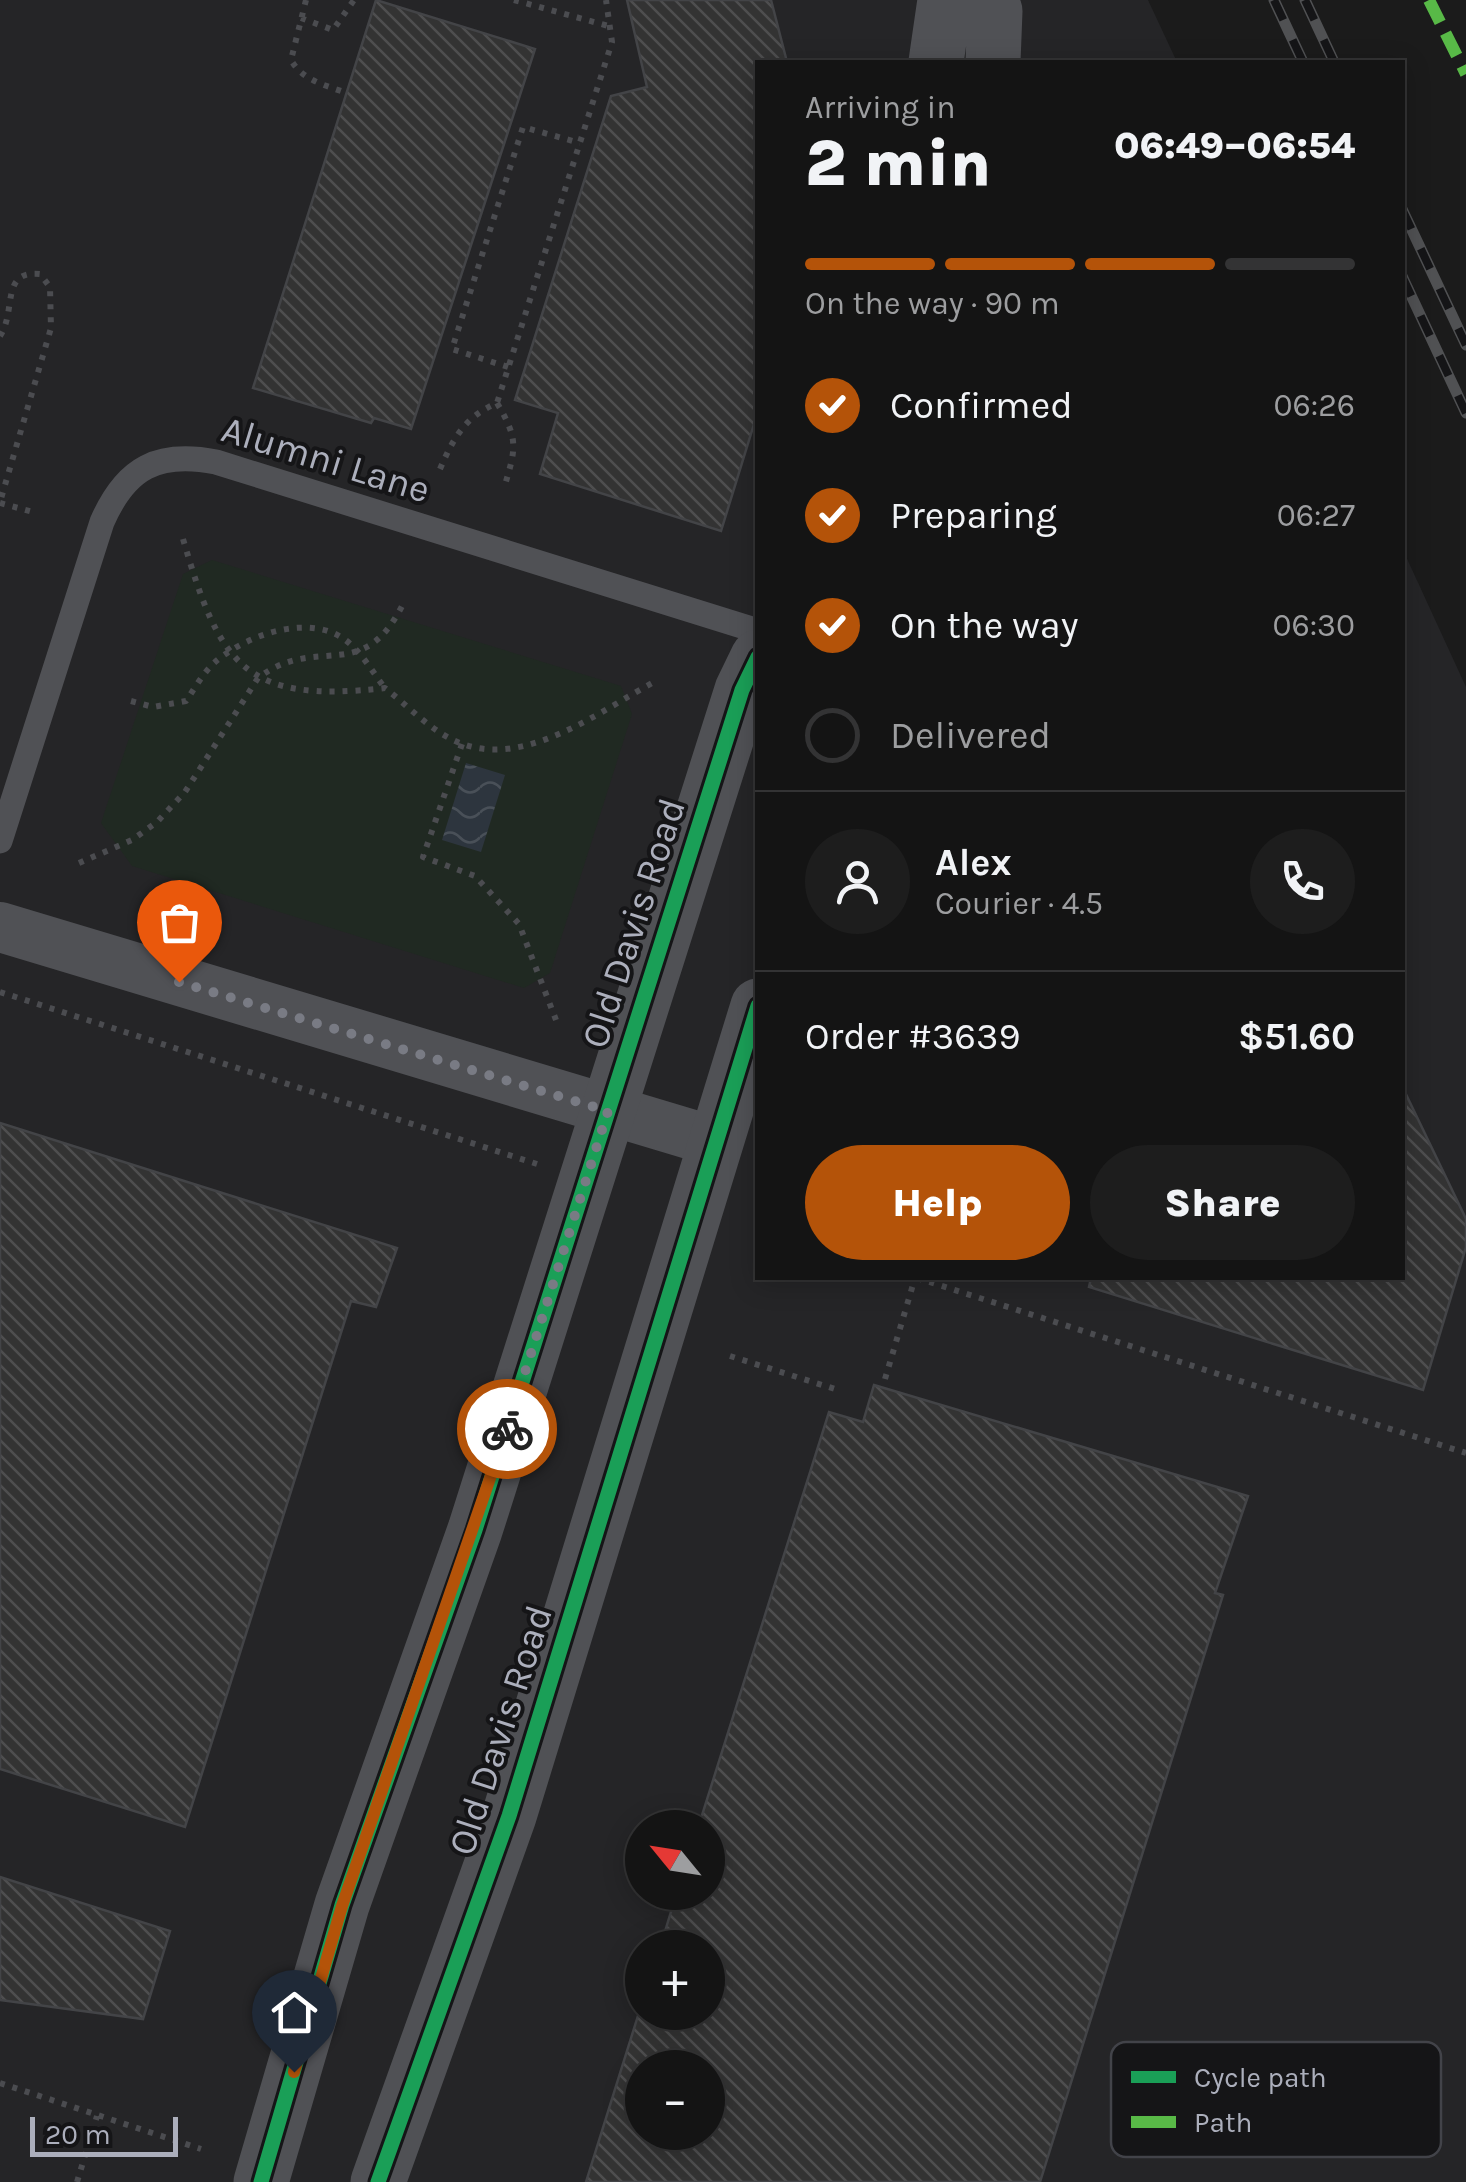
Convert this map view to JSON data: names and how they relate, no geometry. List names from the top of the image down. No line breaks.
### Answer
{"streets":{"street":["Old Davis Road"],"lane":["Alumni Lane"]},"legend":["Cycle path","Path"],"scale_bar":"20 m","north":"top left","page":{"heading":["2 min","Arriving in","06:49–06:54"],"panel":["Alex","Courier · 4.5","Order #3639","$51.60"],"bar":"On the way · 90 m","list":[["Confirmed","06:26"],["Preparing","06:27"],["On the way","06:30"],"Delivered"],"buttons":["Help","Share"],"map_buttons":["+","−"],"scale":"20 m"}}
